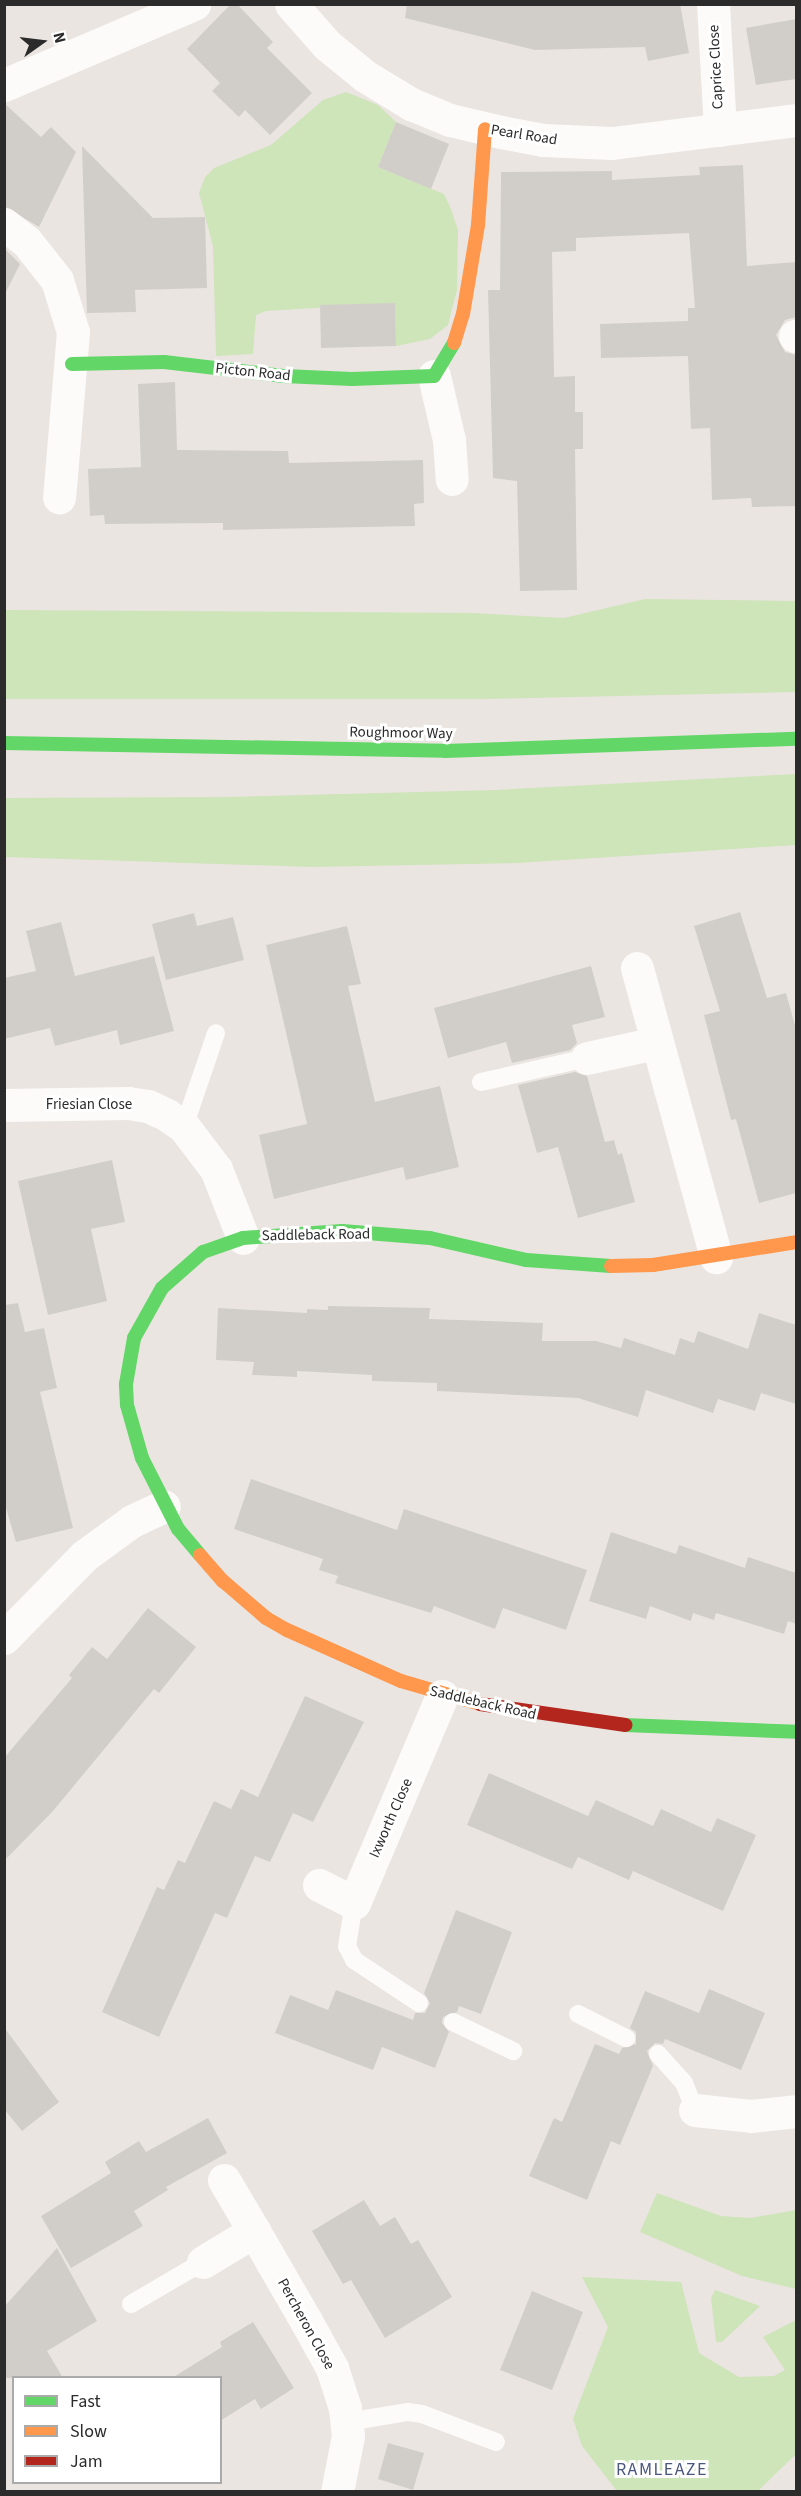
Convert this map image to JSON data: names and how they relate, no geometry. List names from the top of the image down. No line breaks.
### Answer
{"streets":{"street":["Caprice Close","Pearl Road","Picton Road","Roughmoor Way","Friesian Close","Saddleback Road","Ixworth Close","Percheron Close"]},"crossings":[["Caprice Close","Pearl Road"],["Friesian Close","Saddleback Road"],["Saddleback Road","Ixworth Close"]],"districts":["RAMLEAZE"],"legend":["Fast","Slow","Jam"],"north":"right"}
